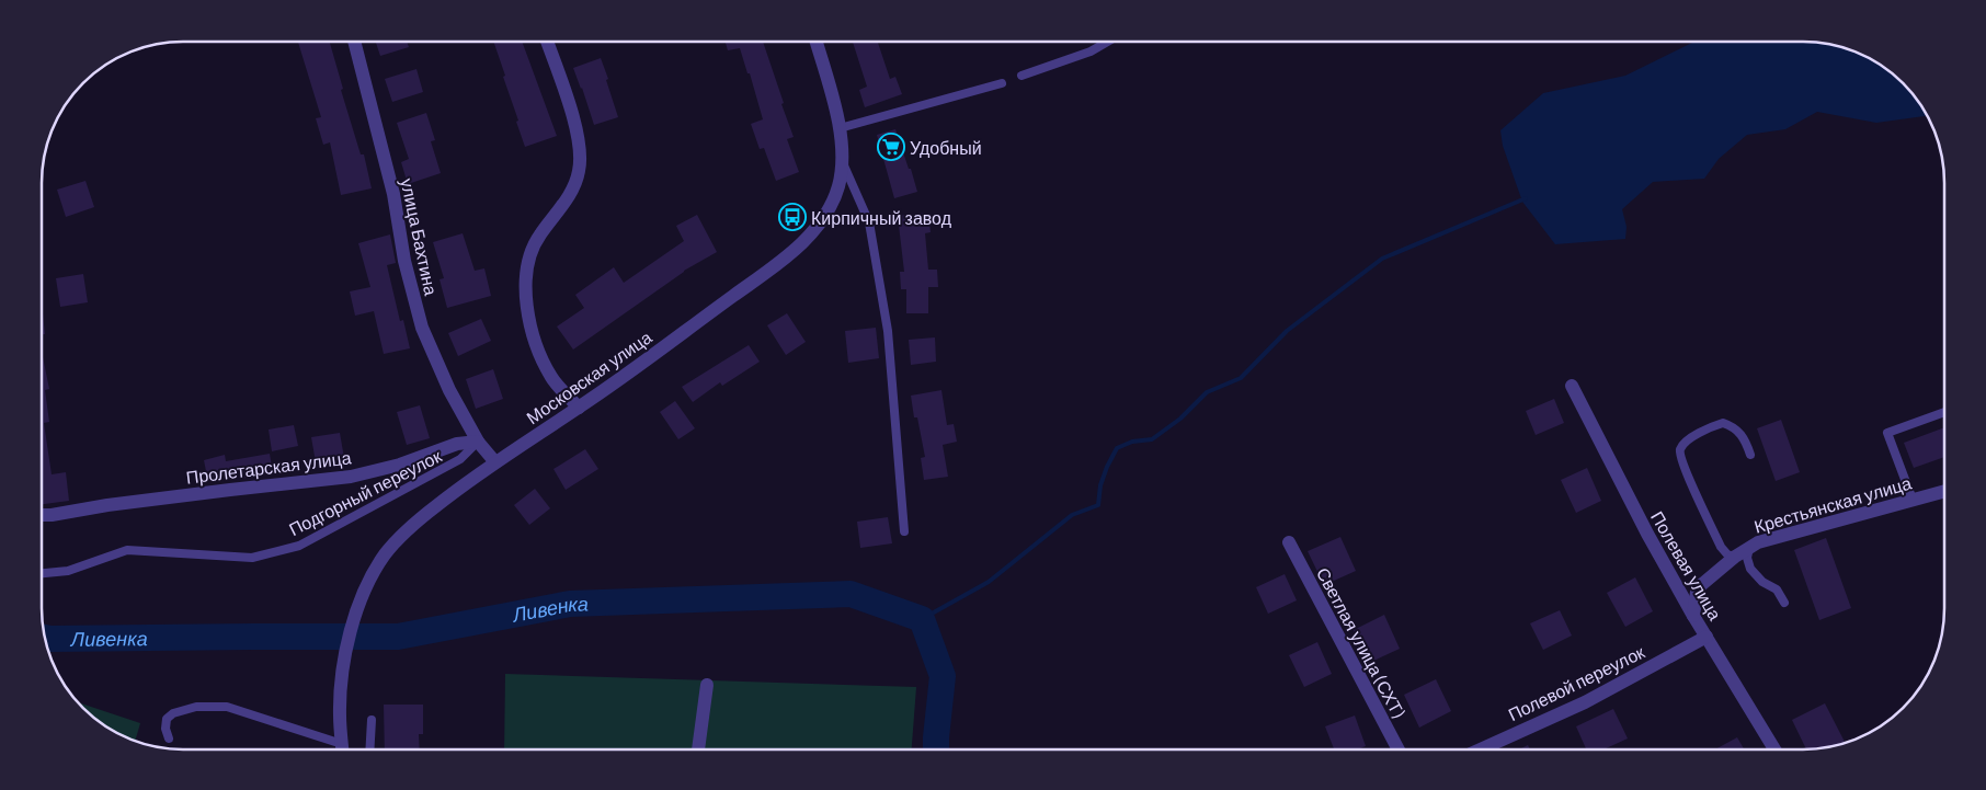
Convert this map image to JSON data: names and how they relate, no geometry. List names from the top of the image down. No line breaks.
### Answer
{"streets":{"street":["улица Бахтина","Московская улица","Пролетарская улица","Крестьянская улица","Полевая улица","Светлая улица (СХТ)","Полевой переулок"],"lane":["Подгорный переулок"]},"crossings":[["улица Бахтина","Пролетарская улица"],["улица Бахтина","Подгорный переулок"],["Пролетарская улица","Подгорный переулок"],["Крестьянская улица","Полевая улица"],["Полевая улица","Полевой переулок"]],"water":["Ливенка"],"places":{"supermarket":["Удобный"],"bus stop":["Кирпичный завод"]}}
